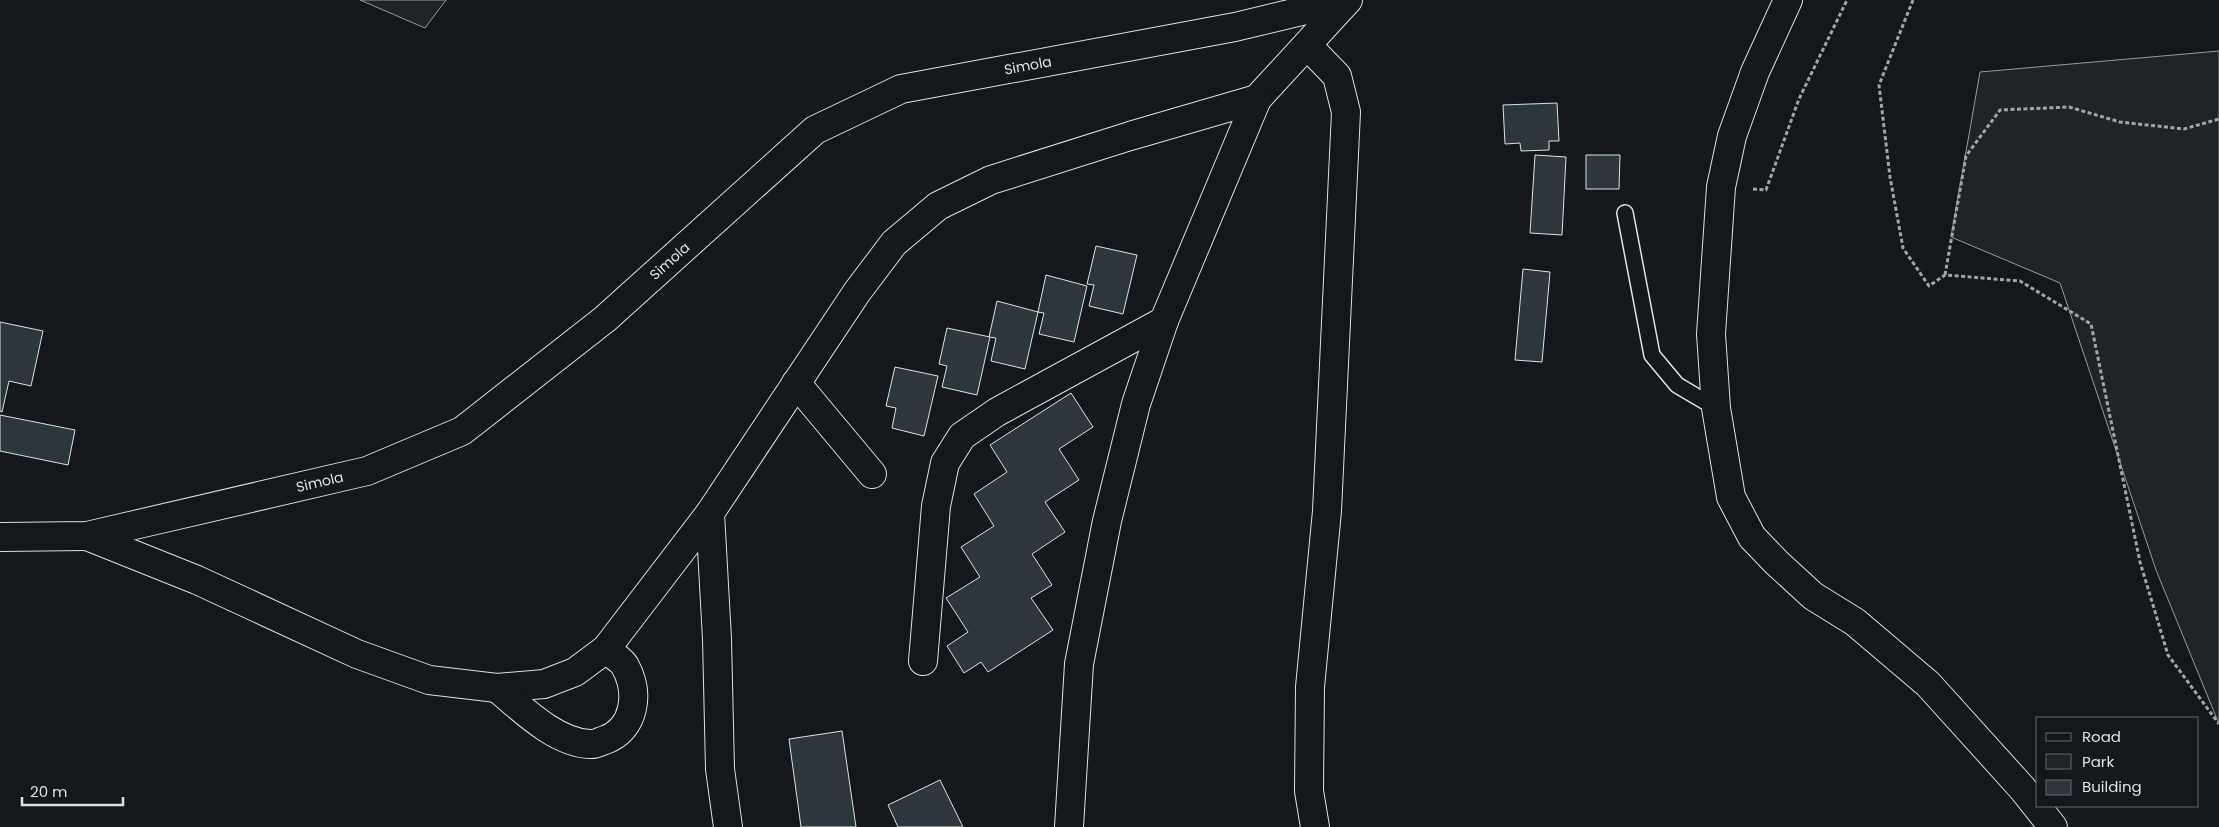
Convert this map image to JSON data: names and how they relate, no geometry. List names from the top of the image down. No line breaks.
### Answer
{"streets":{"street":["Simola"]},"legend":["Road","Park","Building"],"scale_bar":"20 m"}
